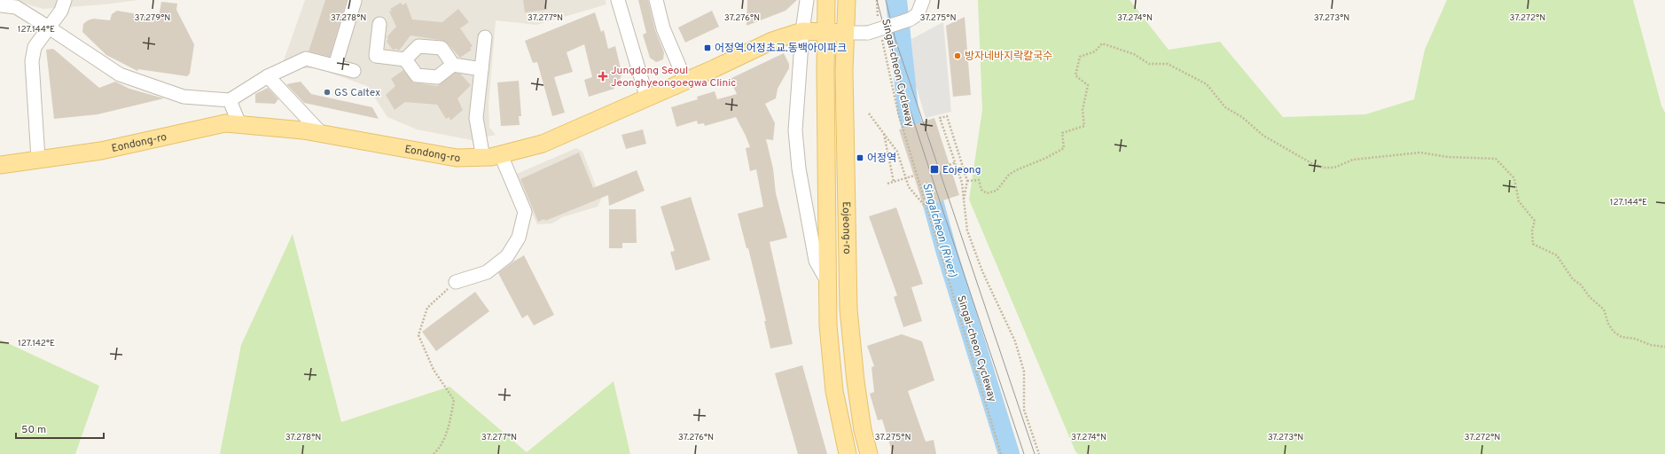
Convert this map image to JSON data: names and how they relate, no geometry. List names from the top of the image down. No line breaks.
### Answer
{"streets":{"main road":["Eondong-ro","Eojeong-ro"],"path":["Singal-cheon Cycleway"]},"crossings":[["Eondong-ro","Eojeong-ro"]],"water":["Singalcheon (River)"],"places":{"transit":["어정역.어정초교.동백아이파크","어정역","Eojeong"],"other":["방자네바지락칼국수","GS Caltex"],"health":["Jungdong Seoul Jeonghyeongoegwa Clinic"]},"scale_bar":"50 m","coordinates":["37.279°N","37.278°N","37.277°N","37.276°N","37.275°N","37.274°N","37.273°N","37.272°N","127.144°E","127.142°E"]}
